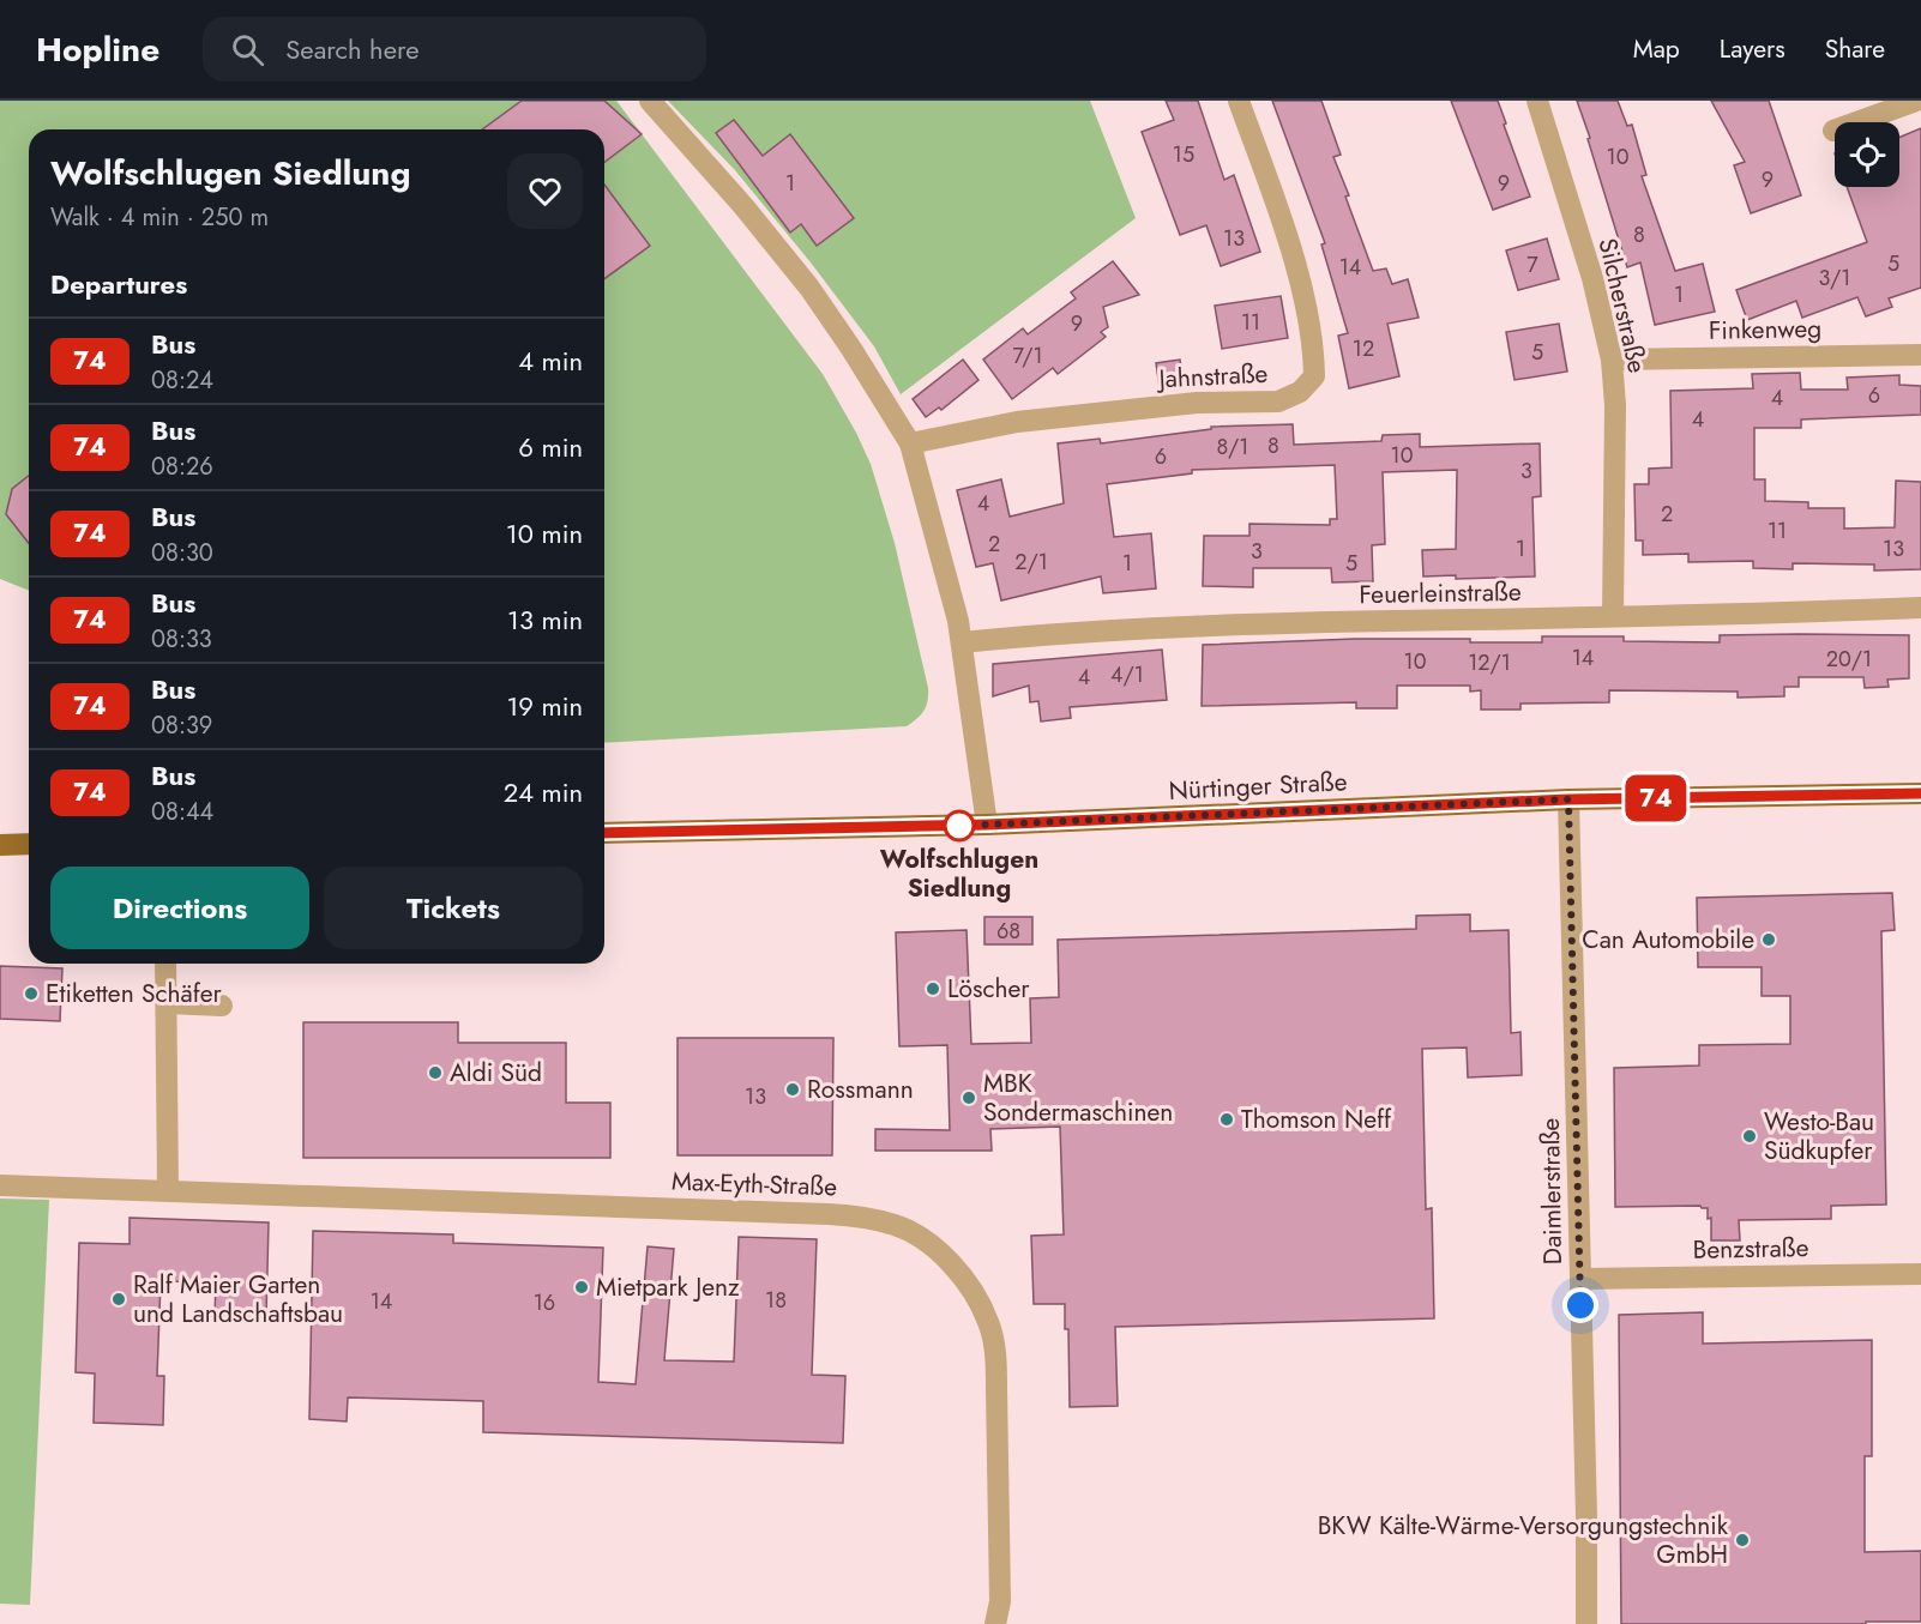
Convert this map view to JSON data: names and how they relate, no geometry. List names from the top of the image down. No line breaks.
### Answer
{"streets":{"main road":["Nürtinger Straße"],"street":["Silcherstraße","Finkenweg","Jahnstraße","Feuerleinstraße","Max-Eyth-Straße","Daimlerstraße","Benzstraße"]},"crossings":[["Silcherstraße","Finkenweg"],["Silcherstraße","Feuerleinstraße"],["Nürtinger Straße","Daimlerstraße"],["Daimlerstraße","Benzstraße"]],"places":["Wolfschlugen Siedlung","Can Automobile","Löscher","Etiketten Schäfer","Aldi Süd","Rossmann","MBK Sondermaschinen","Thomson Neff","Westo-Bau Südkupfer","Mietpark Jenz","Ralf Maier Garten und Landschaftsbau","BKW Kälte-Wärme-Versorgungstechnik GmbH"],"lines":["bus line 74"],"house_numbers":["15","10","9","1","9","8","13","5","7","14","3/1","1","11","9","12","5","7/1","6","4","4","8","8/1","10","6","3","4","2","11","2","1","13","3","2/1","1","5","14","20/1","10","12/1","4/1","4","68","13","18","14","16"],"page":{"header":"Hopline","search":"Search here","nav":["Map","Layers","Share"],"on_map":"74","heading":[["Wolfschlugen Siedlung","Walk · 4 min · 250 m"],"Departures"],"list":[{"mark":"74","name":"Bus","note":"08:24","value":"4 min"},{"mark":"74","name":"Bus","note":"08:26","value":"6 min"},{"mark":"74","name":"Bus","note":"08:30","value":"10 min"},{"mark":"74","name":"Bus","note":"08:33","value":"13 min"},{"mark":"74","name":"Bus","note":"08:39","value":"19 min"},{"mark":"74","name":"Bus","note":"08:44","value":"24 min"}],"buttons":["Directions","Tickets"]}}
